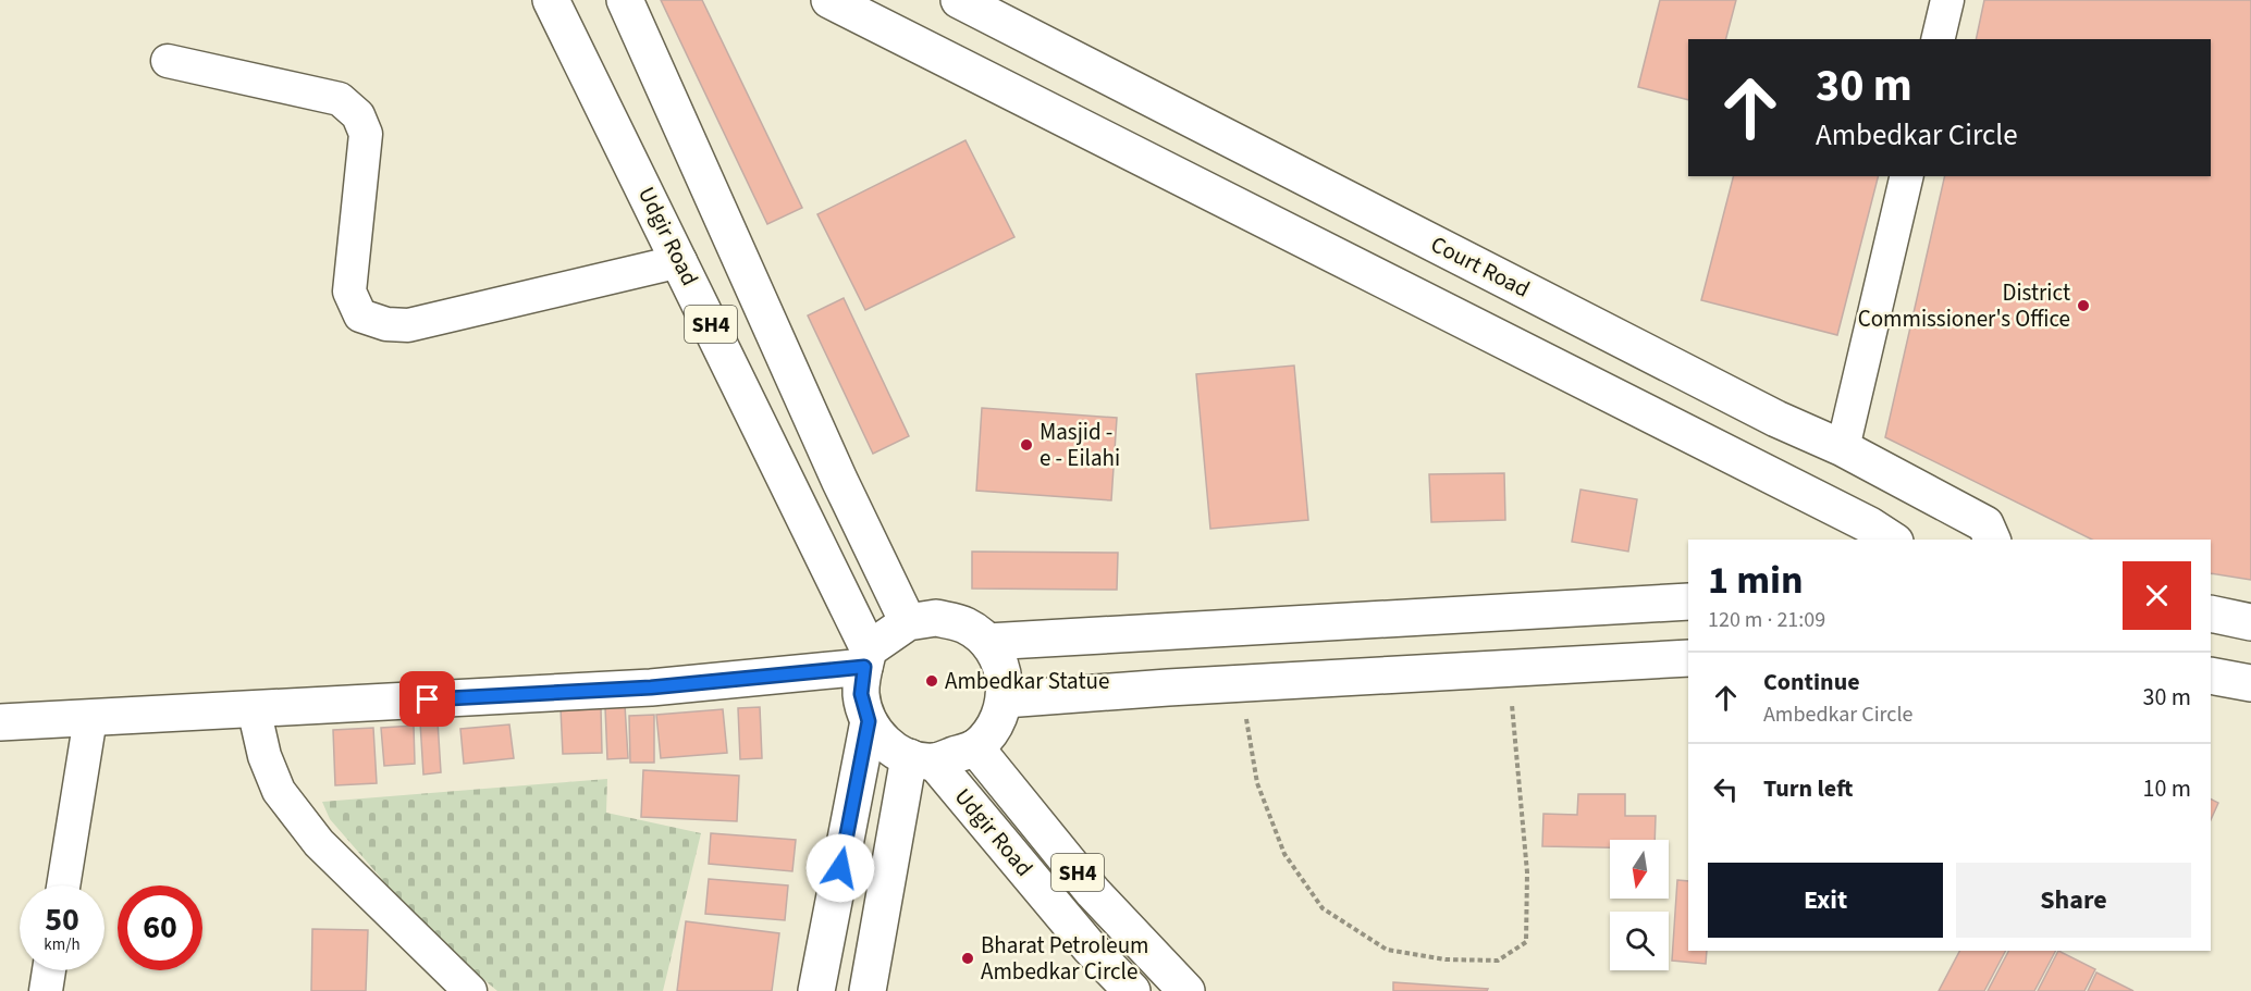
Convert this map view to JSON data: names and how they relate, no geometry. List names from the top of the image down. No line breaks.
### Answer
{"streets":{"main road":["Udgir Road","Court Road","SH4"]},"crossings":[["Udgir Road","SH4"]],"places":["District Commissioner's Office","Masjid - e - Eilahi","Ambedkar Statue","Bharat Petroleum Ambedkar Circle"],"north":"bottom","page":{"turn":["30 m","Ambedkar Circle"],"heading":["1 min","120 m · 21:09"],"list":[{"name":"Continue","note":"Ambedkar Circle","value":"30 m"},{"name":"Turn left","value":"10 m"}],"buttons":["Exit","Share"],"speed":"50 km/h","limit":"60"}}
